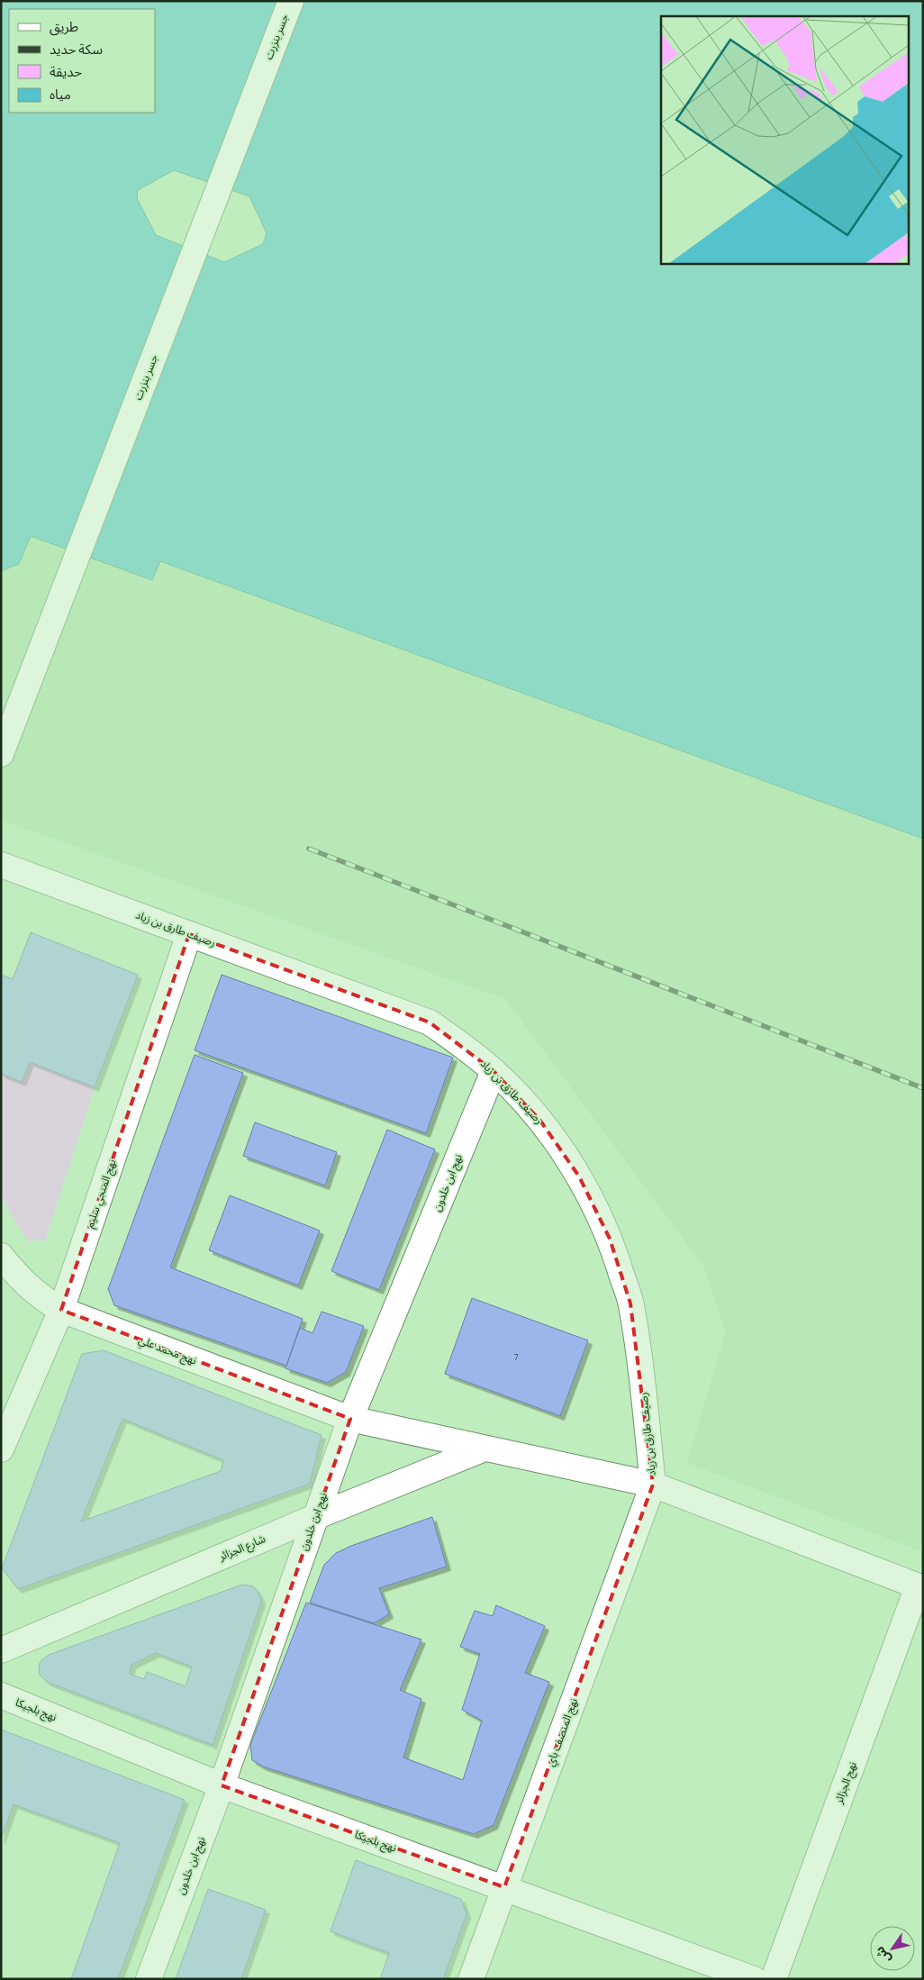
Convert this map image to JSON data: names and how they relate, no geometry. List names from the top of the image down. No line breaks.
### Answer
{"streets":{"street":["جسر بنزرت","رصيف طارق بن زياد","نهج ابن خلدون","نهج المنجي سليم","نهج محمد علي","شارع الجزائر","نهج بلجيكا","نهج المنصف باي","نهج الجزائر"]},"crossings":[["رصيف طارق بن زياد","نهج ابن خلدون"],["رصيف طارق بن زياد","نهج المنجي سليم"],["رصيف طارق بن زياد","نهج محمد علي"],["رصيف طارق بن زياد","شارع الجزائر"],["رصيف طارق بن زياد","نهج المنصف باي"],["رصيف طارق بن زياد","نهج الجزائر"],["نهج ابن خلدون","نهج محمد علي"],["نهج ابن خلدون","شارع الجزائر"],["نهج ابن خلدون","نهج بلجيكا"],["نهج المنجي سليم","نهج محمد علي"],["نهج بلجيكا","نهج المنصف باي"]],"house_numbers":["7"],"legend":["طريق","سكة حديد","حديقة","مياه"],"north":"bottom left"}
